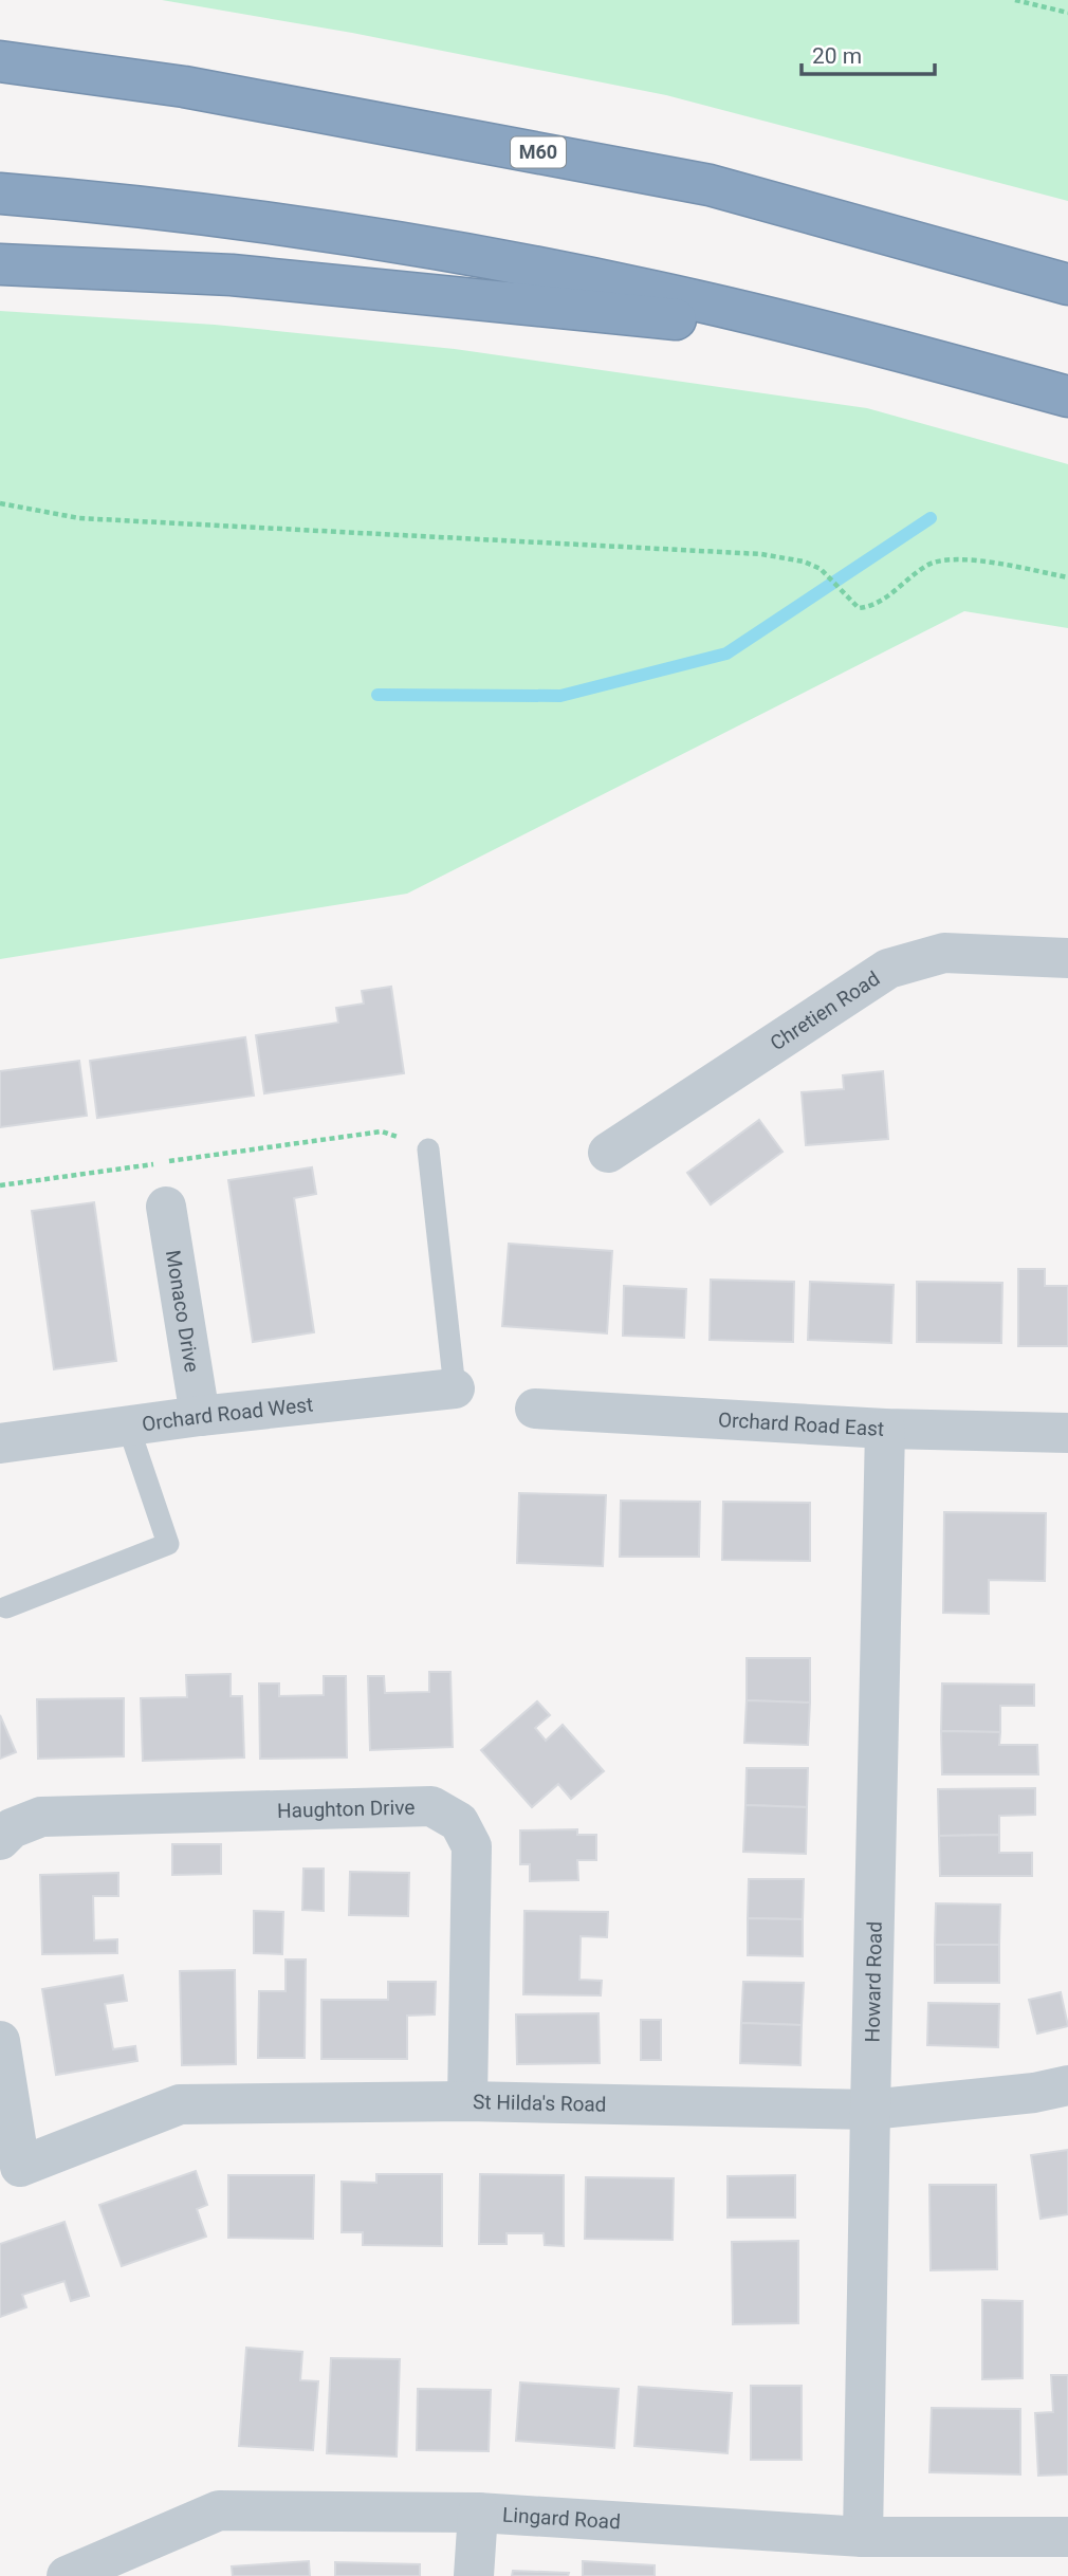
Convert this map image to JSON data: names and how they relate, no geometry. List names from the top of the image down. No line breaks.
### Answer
{"streets":{"highway":["M60"],"street":["Chretien Road","Monaco Drive","Orchard Road West","Orchard Road East","Haughton Drive","Howard Road","St Hilda's Road","Lingard Road"]},"crossings":[["Monaco Drive","Orchard Road West"],["Orchard Road East","Howard Road"],["Haughton Drive","St Hilda's Road"],["Howard Road","St Hilda's Road"],["Howard Road","Lingard Road"]],"scale_bar":"20 m"}
